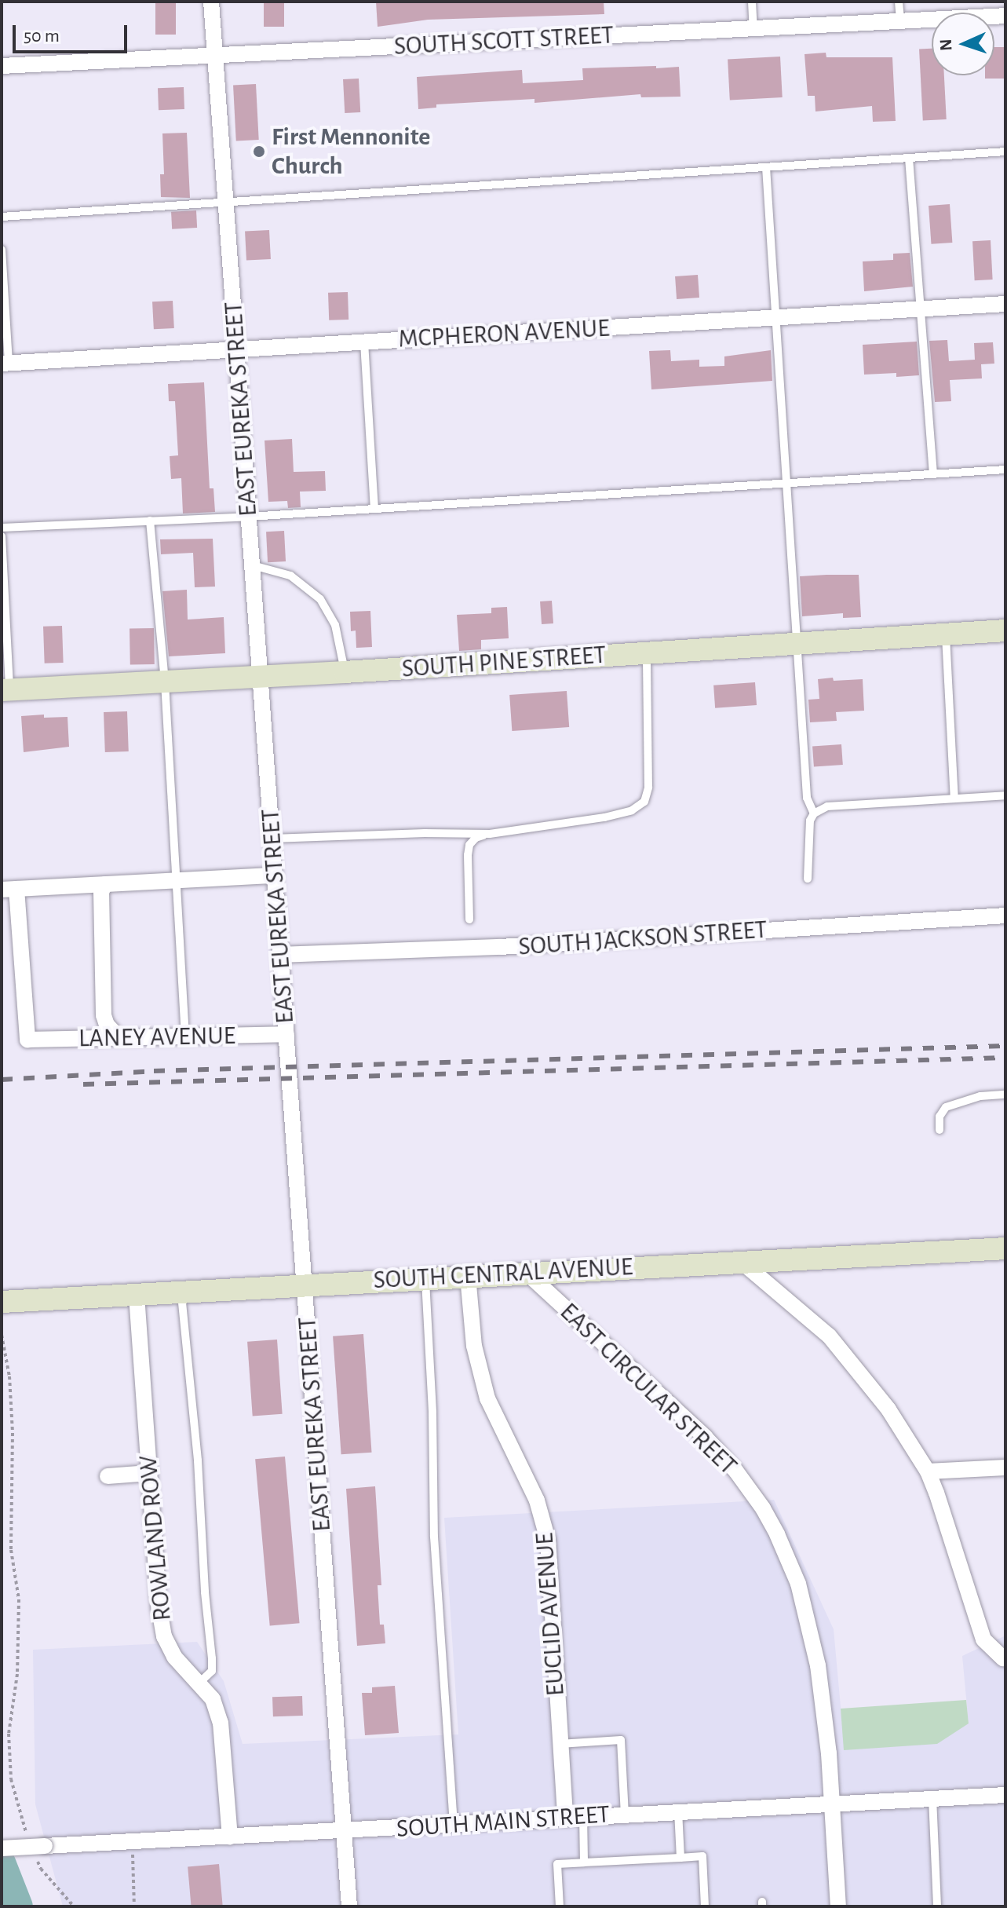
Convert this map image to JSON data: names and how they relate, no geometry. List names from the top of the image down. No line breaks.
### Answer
{"streets":{"street":["SOUTH SCOTT STREET","MCPHERON AVENUE","EAST EUREKA STREET","SOUTH PINE STREET","SOUTH JACKSON STREET","LANEY AVENUE","SOUTH CENTRAL AVENUE","EAST CIRCULAR STREET","ROWLAND ROW","EUCLID AVENUE","SOUTH MAIN STREET"]},"crossings":[["SOUTH SCOTT STREET","EAST EUREKA STREET"],["MCPHERON AVENUE","EAST EUREKA STREET"],["EAST EUREKA STREET","SOUTH PINE STREET"],["EAST EUREKA STREET","SOUTH JACKSON STREET"],["EAST EUREKA STREET","LANEY AVENUE"],["EAST EUREKA STREET","SOUTH CENTRAL AVENUE"],["EAST EUREKA STREET","SOUTH MAIN STREET"],["SOUTH CENTRAL AVENUE","EAST CIRCULAR STREET"],["SOUTH CENTRAL AVENUE","ROWLAND ROW"],["SOUTH CENTRAL AVENUE","EUCLID AVENUE"],["EAST CIRCULAR STREET","SOUTH MAIN STREET"],["ROWLAND ROW","SOUTH MAIN STREET"],["EUCLID AVENUE","SOUTH MAIN STREET"]],"places":["First Mennonite Church"],"scale_bar":"50 m","north":"left"}
